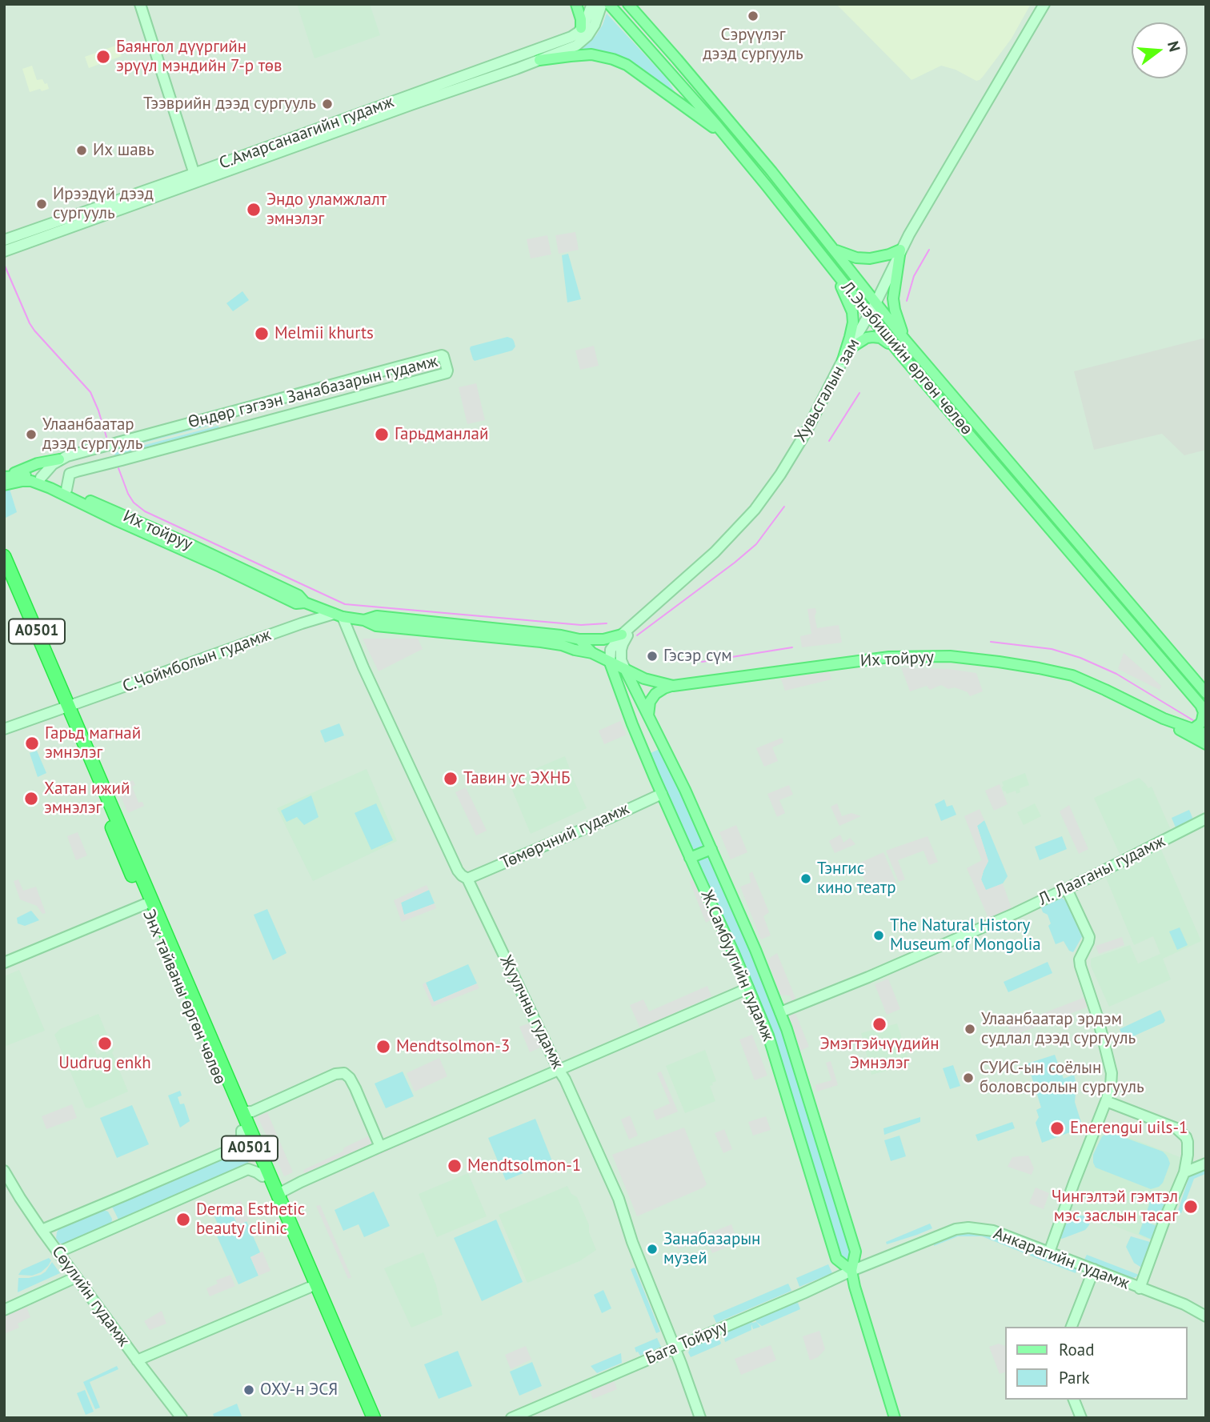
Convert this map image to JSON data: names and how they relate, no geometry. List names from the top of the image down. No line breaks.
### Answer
{"streets":{"highway":["A0501","Энх тайваны өргөн чөлөө"],"main road":["С.Амарсанаагийн гудамж","Л.Энэбишийн өргөн чөлөө","Хувьсгалын зам","Өндөр гэгээн Занабазарын гудамж","Их тойруу","С.Чоймболын гудамж","Төмөрчний гудамж","Л. Лааганы гудамж","Ж.Самбуугийн гудамж","Жуулчны гудамж","Анкарагийн гудамж","Сөүлийн гудамж","Бага Тойруу"]},"crossings":[["Л.Энэбишийн өргөн чөлөө","Хувьсгалын зам"],["Өндөр гэгээн Занабазарын гудамж","Их тойруу"],["Их тойруу","С.Чоймболын гудамж"],["Их тойруу","Ж.Самбуугийн гудамж"],["Их тойруу","Жуулчны гудамж"],["С.Чоймболын гудамж","Энх тайваны өргөн чөлөө"],["С.Чоймболын гудамж","Жуулчны гудамж"],["Төмөрчний гудамж","Ж.Самбуугийн гудамж"],["Төмөрчний гудамж","Жуулчны гудамж"],["Л. Лааганы гудамж","Ж.Самбуугийн гудамж"],["Ж.Самбуугийн гудамж","Анкарагийн гудамж"],["Ж.Самбуугийн гудамж","Бага Тойруу"],["Жуулчны гудамж","Бага Тойруу"],["Анкарагийн гудамж","Бага Тойруу"]],"places":["Сэрүүлэг дээд сургууль","Баянгол дүүргийн эрүүл мэндийн 7-р төв","Тээврийн дээд сургууль","Их шавь","Ирээдүй дээд сургууль","Эндо уламжлалт эмнэлэг","Melmii khurts","Улаанбаатар дээд сургууль","Гарьдманлай","Гэсэр сүм","Гарьд магнай эмнэлэг","Тавин ус ЭХНБ","Хатан ижий эмнэлэг","Тэнгис кино театр","The Natural History Museum of Mongolia","Эмэгтэйчүүдийн Эмнэлэг","Улаанбаатар эрдэм судлал дээд сургууль","Uudrug enkh","Mendtsolmon-3","СУИС-ын соёлын боловсролын сургууль","Enerengui uils-1","Mendtsolmon-1","Чингэлтэй гэмтэл мэс заслын тасаг","Derma Esthetic beauty clinic","Занабазарын музей","ОХУ-н ЭСЯ"],"legend":["Road","Park"],"north":"right"}
